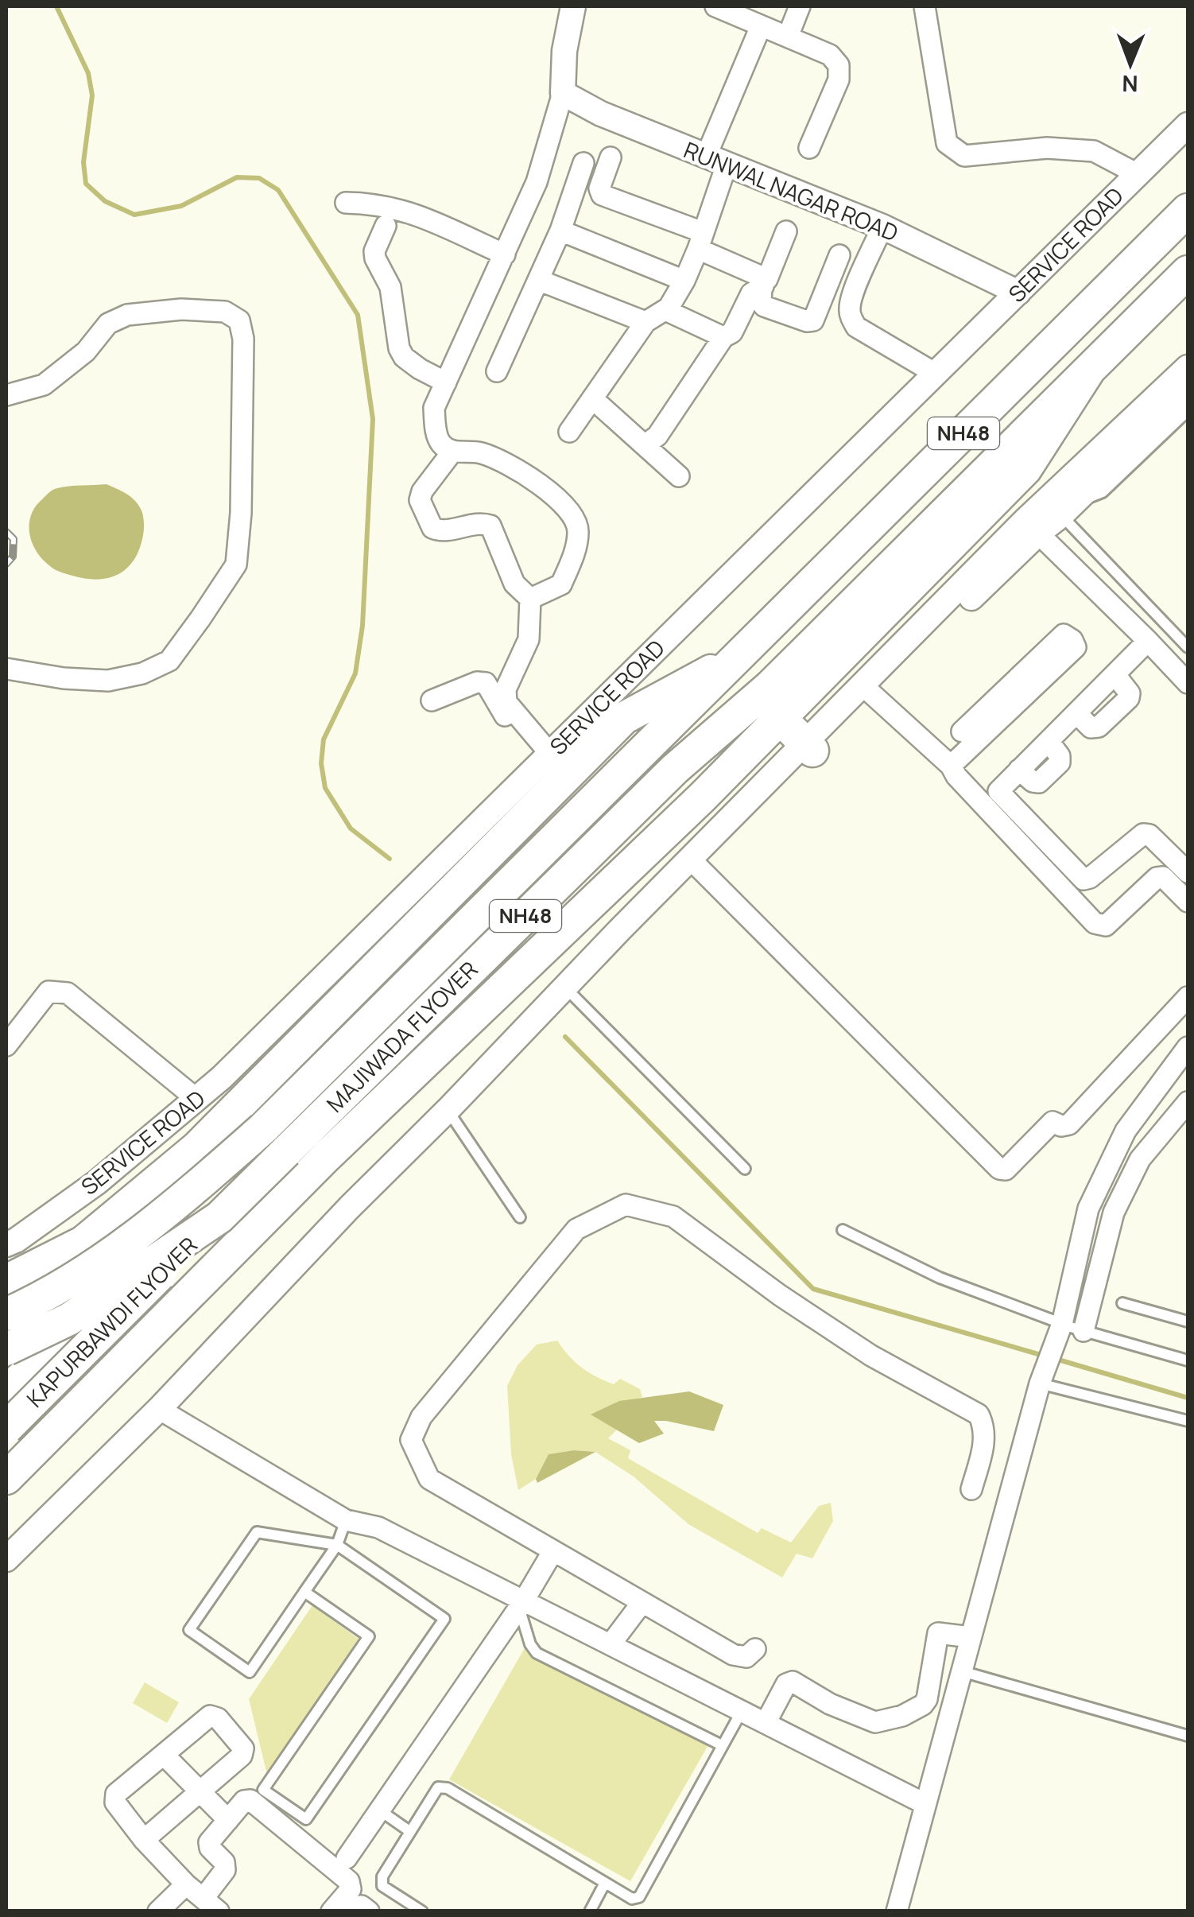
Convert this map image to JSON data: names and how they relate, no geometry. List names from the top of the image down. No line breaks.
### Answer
{"streets":{"highway":["NH48","MAJIWADA FLYOVER","KAPURBAWDI FLYOVER"],"street":["RUNWAL NAGAR ROAD","SERVICE ROAD"]},"crossings":[["RUNWAL NAGAR ROAD","SERVICE ROAD"],["NH48","MAJIWADA FLYOVER"],["MAJIWADA FLYOVER","KAPURBAWDI FLYOVER"]],"north":"bottom"}
